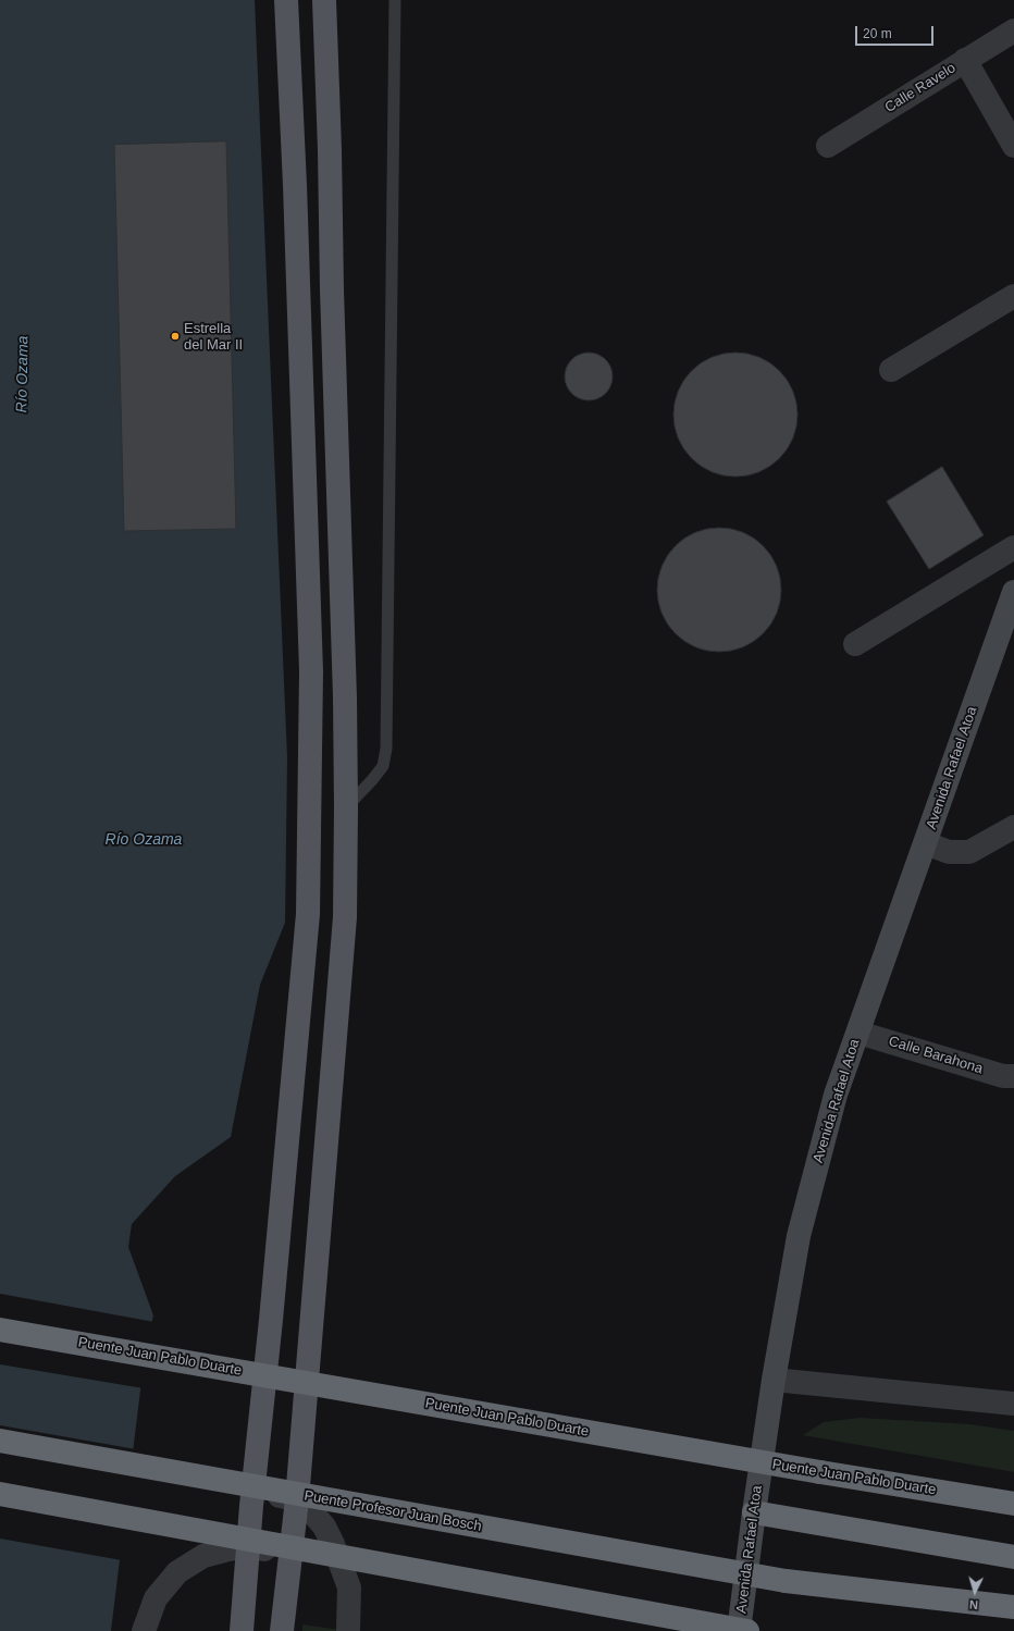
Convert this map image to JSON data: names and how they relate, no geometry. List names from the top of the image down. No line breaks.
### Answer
{"streets":{"highway":["Puente Juan Pablo Duarte","Puente Profesor Juan Bosch"],"main road":["Avenida Rafael Atoa"],"street":["Calle Ravelo","Calle Barahona"]},"crossings":[["Avenida Rafael Atoa","Calle Barahona"]],"water":["Río Ozama"],"places":["Estrella del Mar II"],"scale_bar":"20 m","north":"bottom"}
